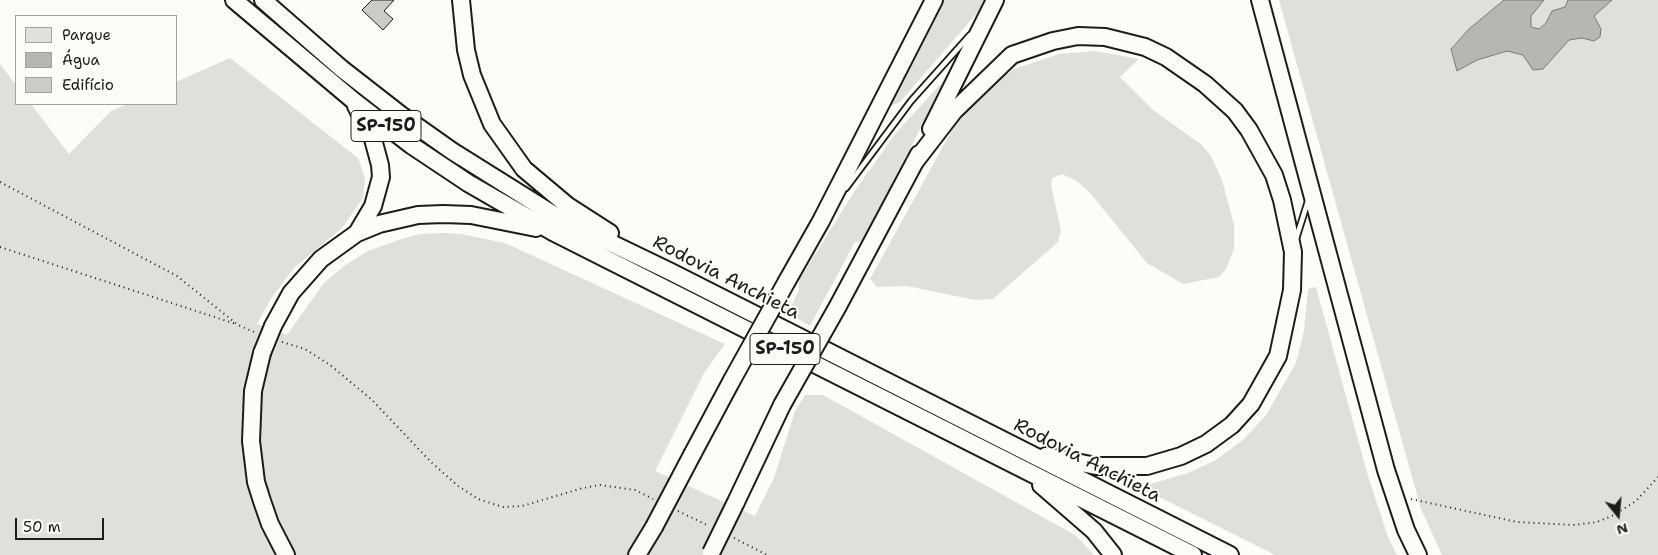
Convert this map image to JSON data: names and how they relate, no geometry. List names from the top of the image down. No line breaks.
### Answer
{"streets":{"highway":["SP-150","Rodovia Anchieta"]},"legend":["Parque","Água","Edifício"],"scale_bar":"50 m","north":"bottom"}
